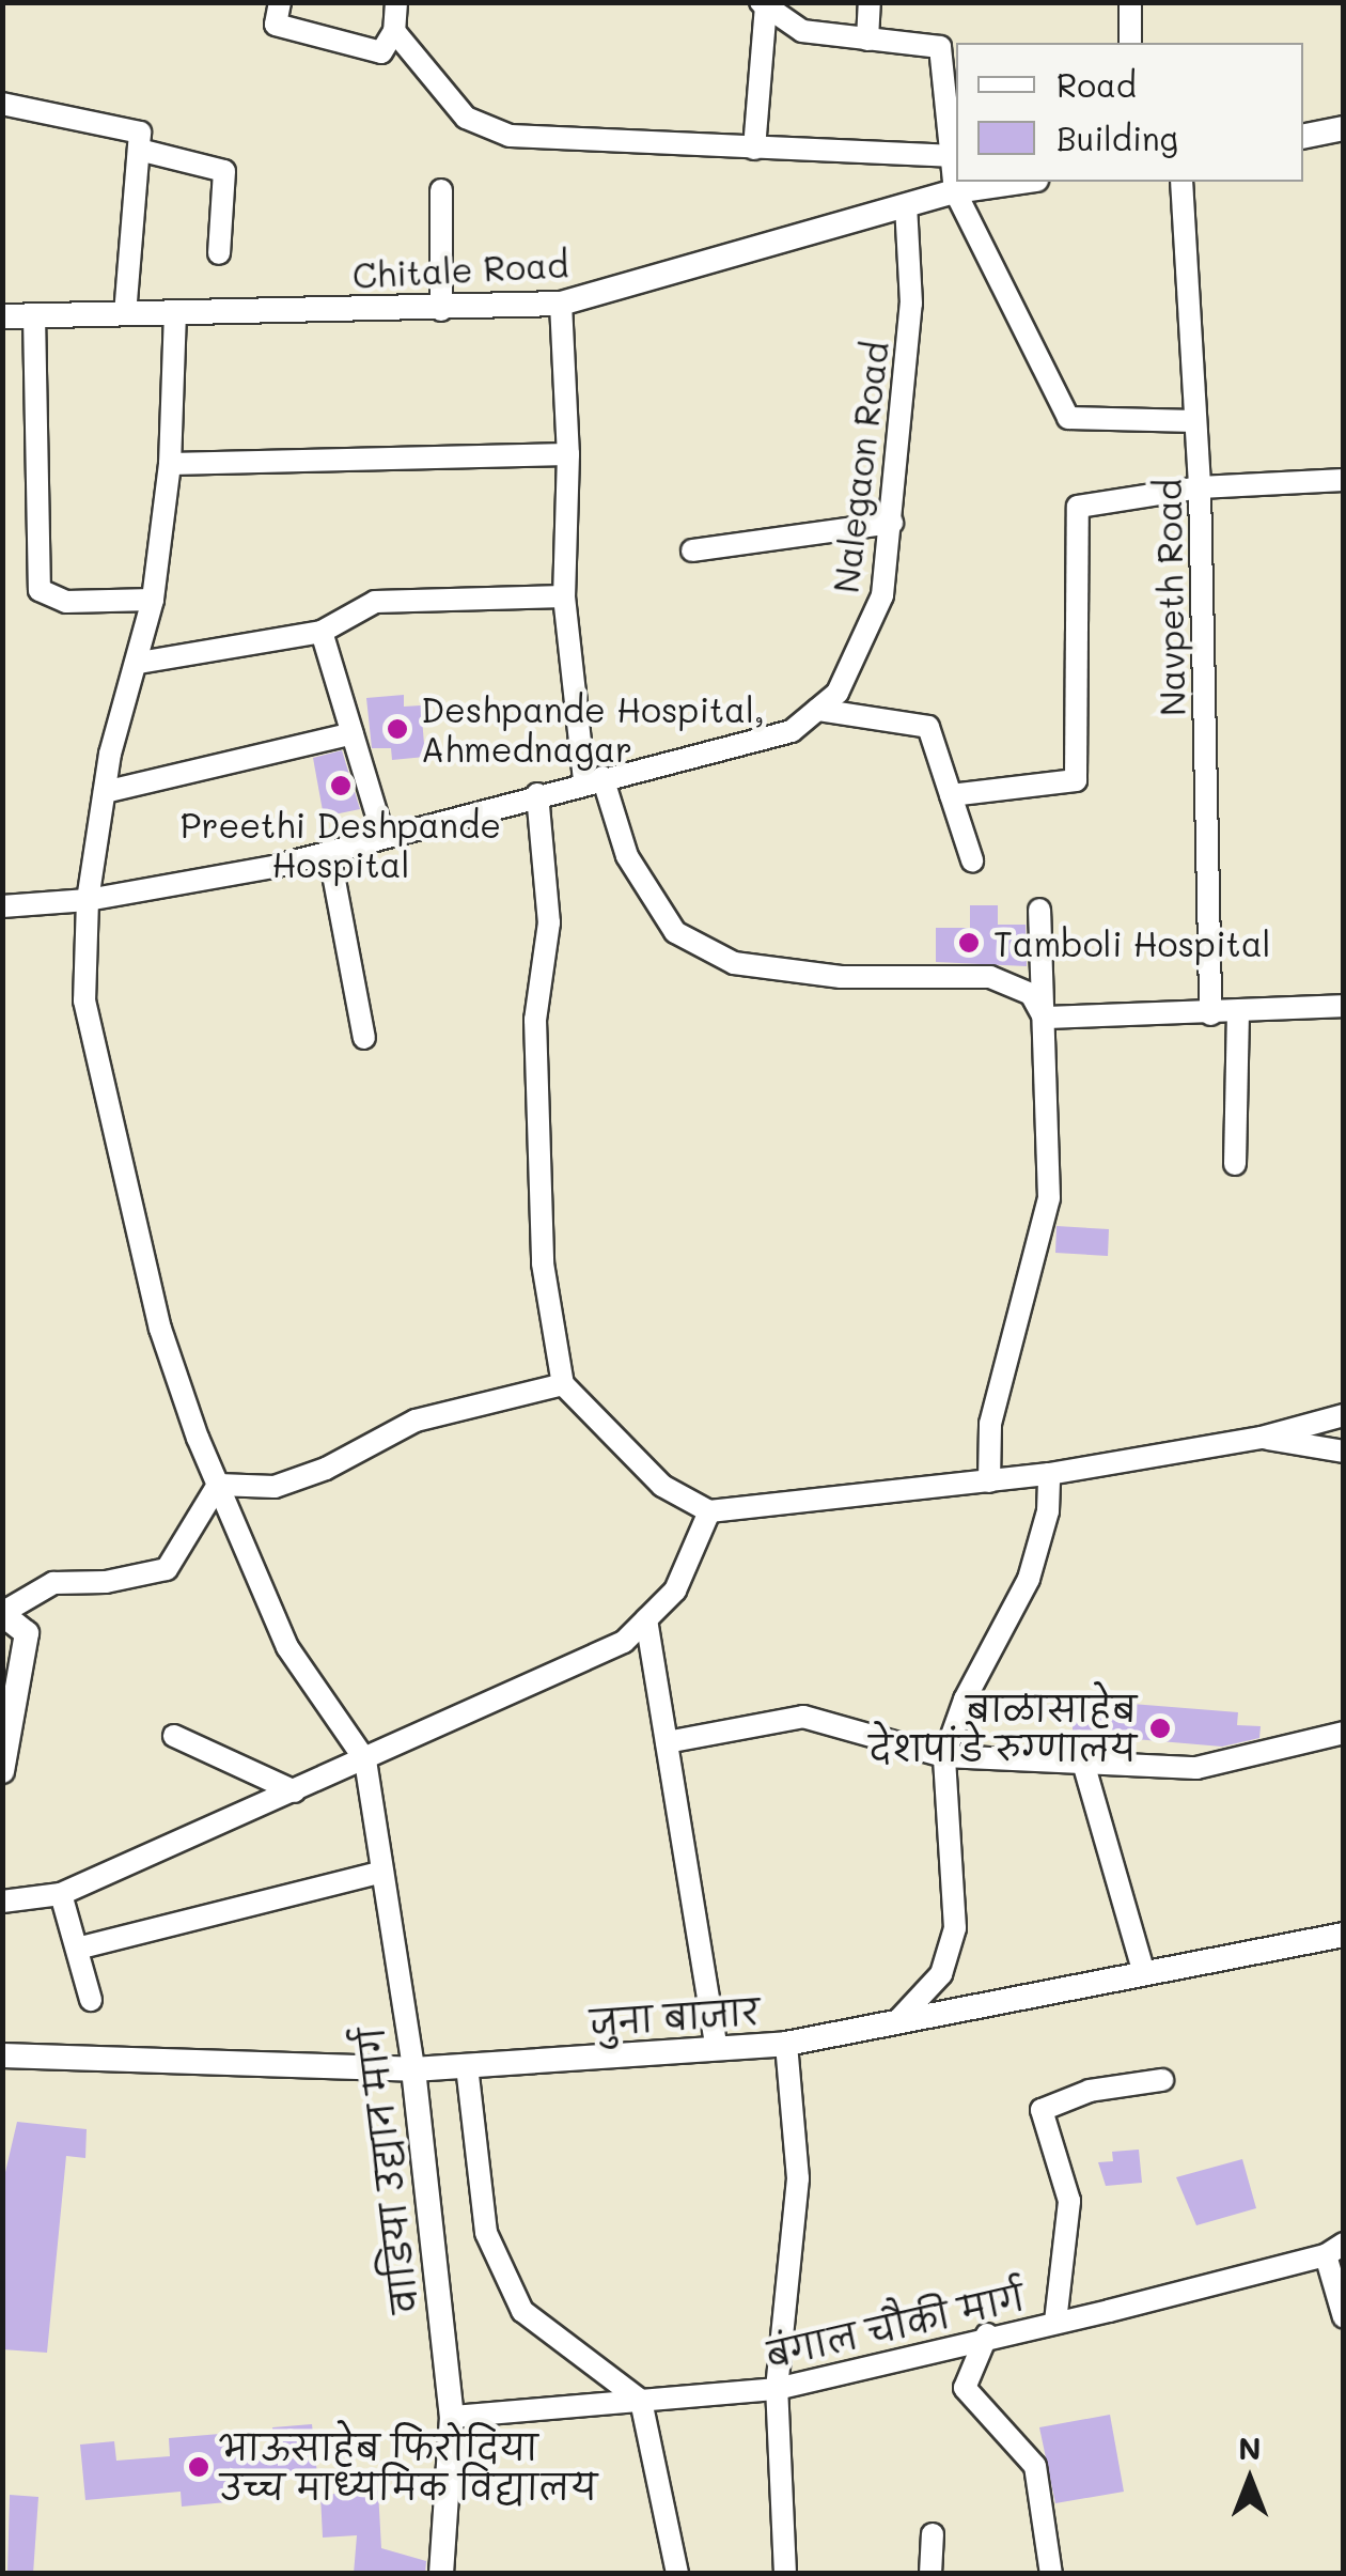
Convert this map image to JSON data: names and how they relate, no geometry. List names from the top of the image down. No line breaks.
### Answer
{"streets":{"street":["Chitale Road","Nalegaon Road","Navpeth Road","जुना बाजार","वाडिया उद्यान मार्ग","बंगाल चौकी मार्ग"]},"crossings":[["Chitale Road","Nalegaon Road"],["जुना बाजार","वाडिया उद्यान मार्ग"],["वाडिया उद्यान मार्ग","बंगाल चौकी मार्ग"]],"places":["Deshpande Hospital, Ahmednagar","Preethi Deshpande Hospital","Tamboli Hospital","बाळासाहेब देशपांडे रुग्णालय","भाऊसाहेब फिरोदिया उच्च माध्यमिक विद्यालय"],"legend":["Road","Building"],"north":"top"}
